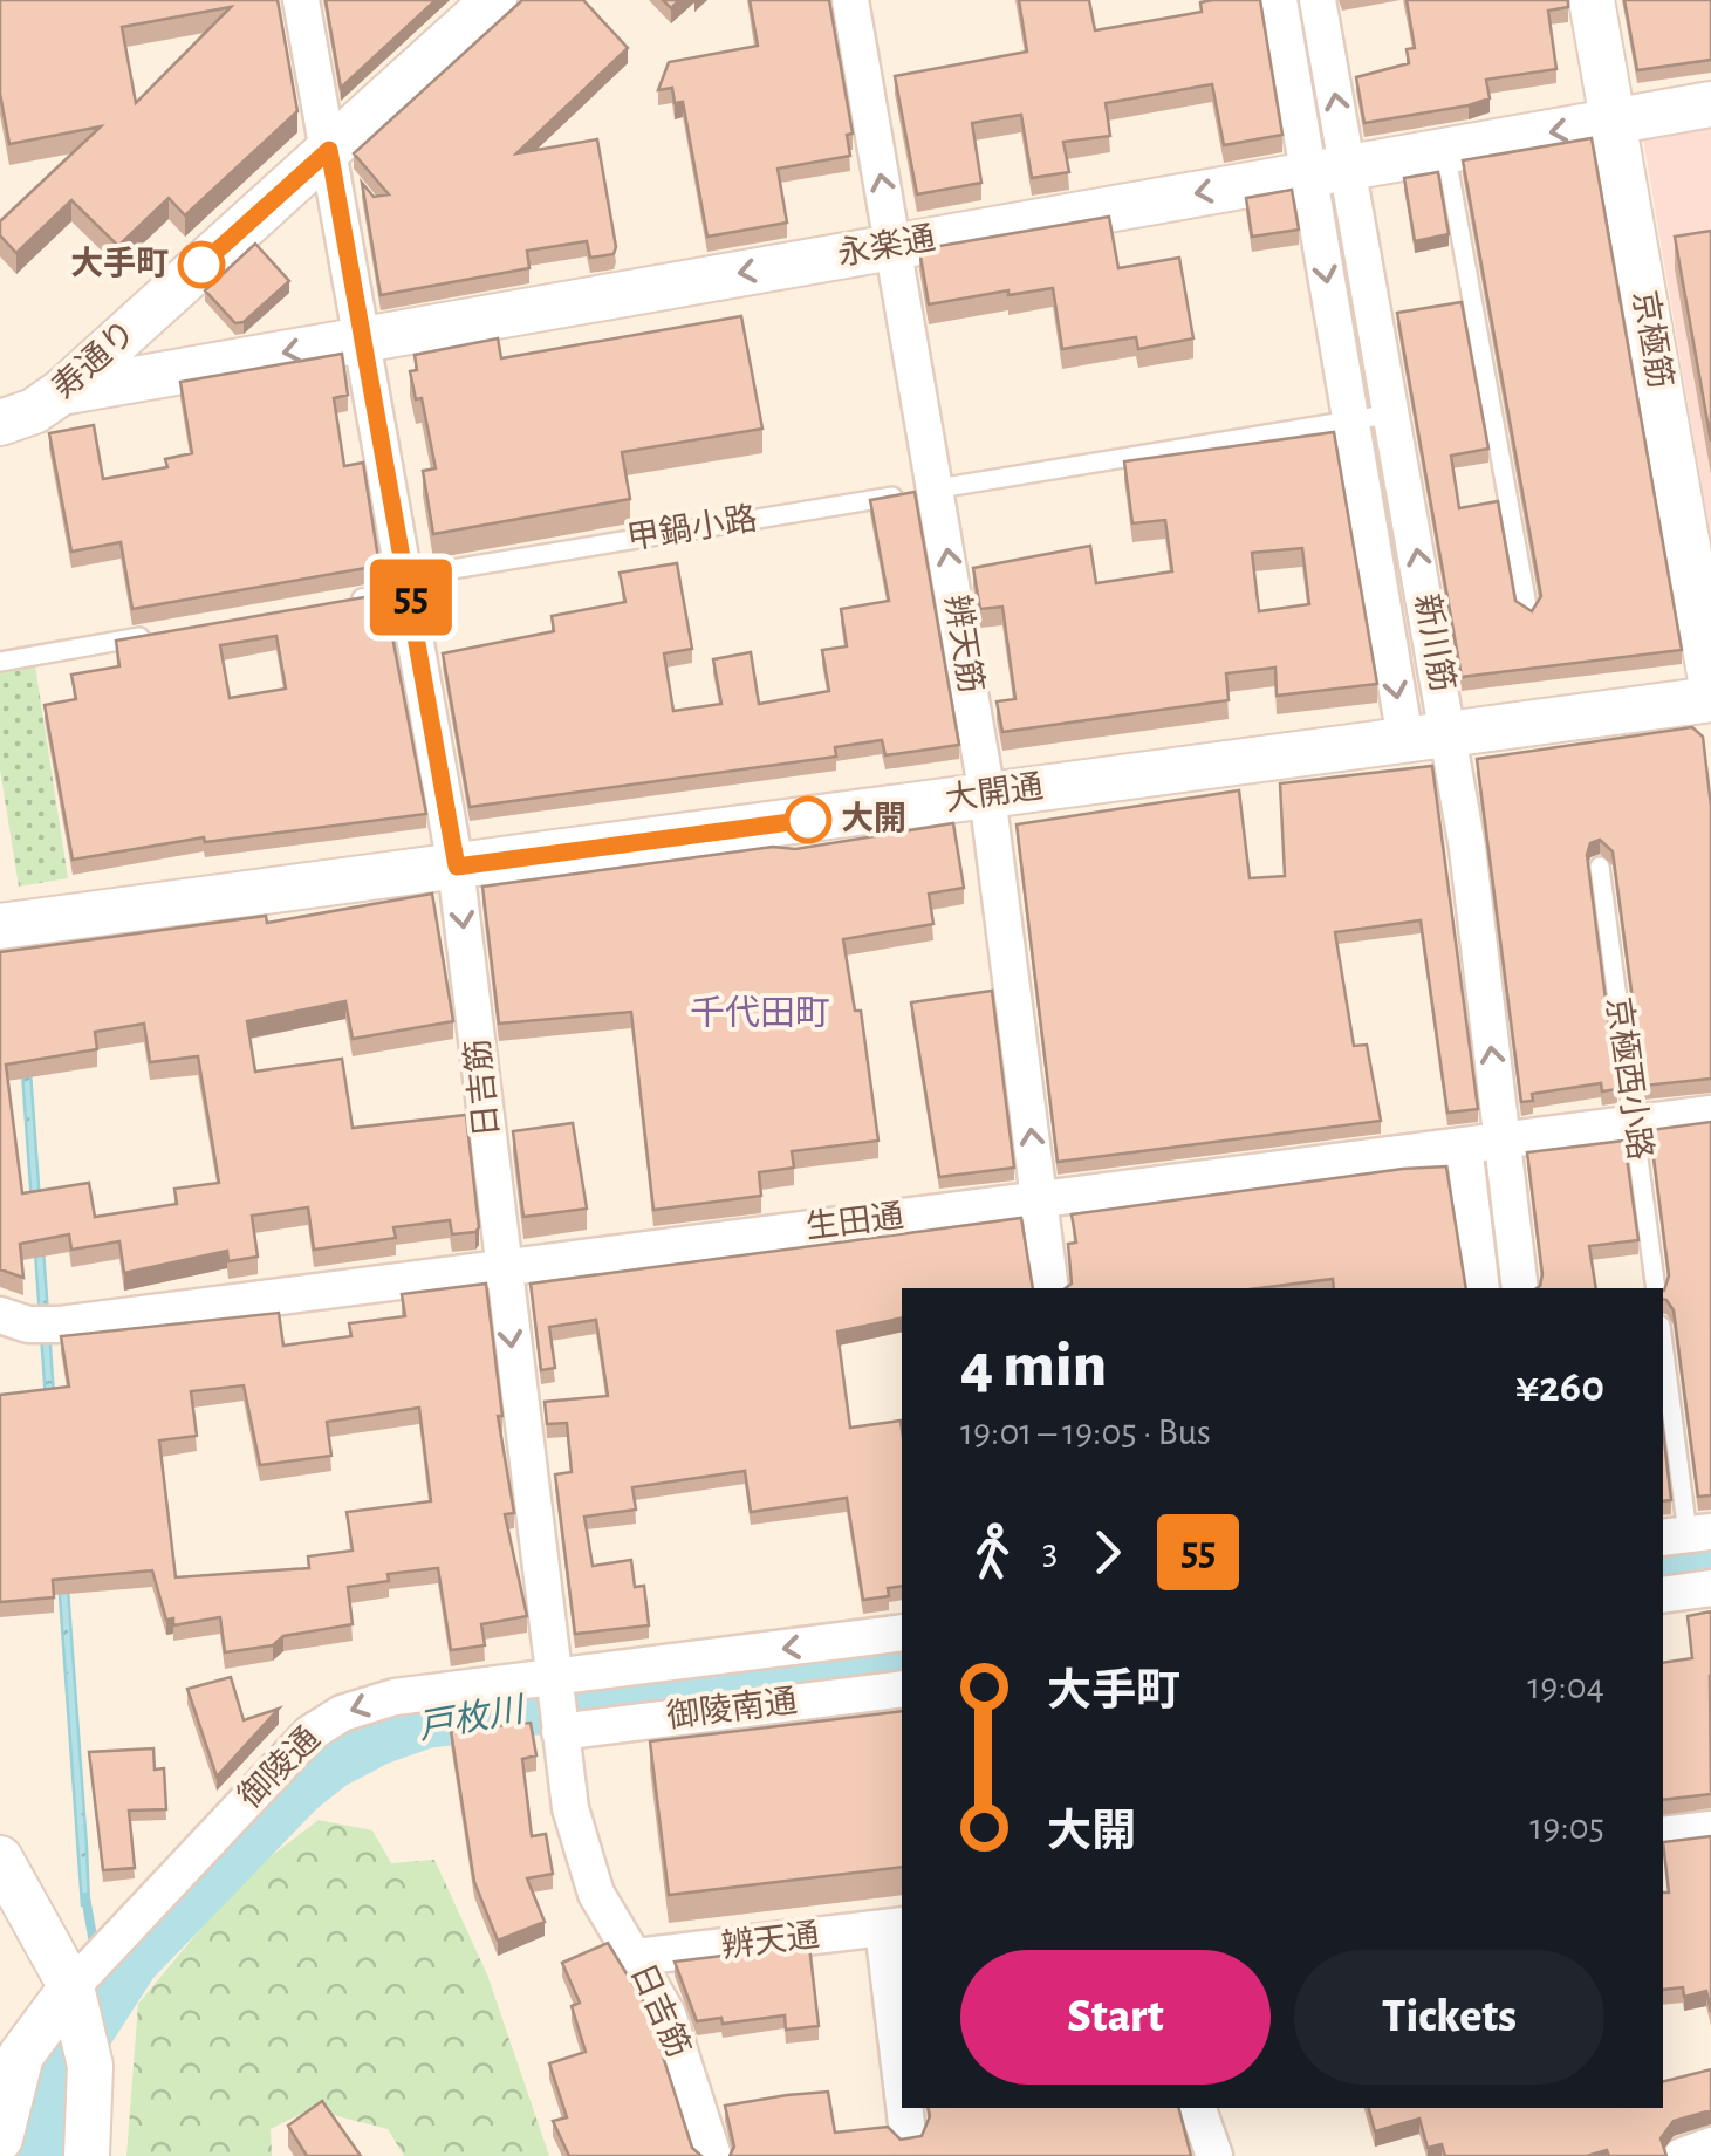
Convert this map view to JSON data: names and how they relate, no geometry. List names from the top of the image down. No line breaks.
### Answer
{"streets":{"street":["永楽通","京極筋","寿通り","新川筋","辨天筋","大開通","日吉筋","生田通","御陵南通","御陵通","辨天通"],"lane":["甲鍋小路","京極西小路"]},"crossings":[["永楽通","京極筋"],["永楽通","寿通り"],["永楽通","新川筋"],["永楽通","辨天筋"],["永楽通","日吉筋"],["寿通り","日吉筋"],["甲鍋小路","新川筋"],["甲鍋小路","辨天筋"],["甲鍋小路","日吉筋"],["新川筋","大開通"],["新川筋","生田通"],["辨天筋","大開通"],["辨天筋","生田通"],["大開通","日吉筋"],["京極西小路","生田通"],["日吉筋","生田通"],["日吉筋","御陵南通"],["日吉筋","御陵通"],["日吉筋","辨天通"]],"one_way":["永楽通","辨天筋","日吉筋","御陵通"],"districts":["千代田町"],"water":["戸枚川"],"places":["大手町","大開"],"lines":["bus line 55"],"page":{"on_map":"55","heading":["4 min","19:01 – 19:05 · Bus","¥260"],"legs":["3","55"],"list":[{"name":"大手町","value":"19:04"},{"name":"大開","value":"19:05"}],"buttons":["Start","Tickets"]}}
